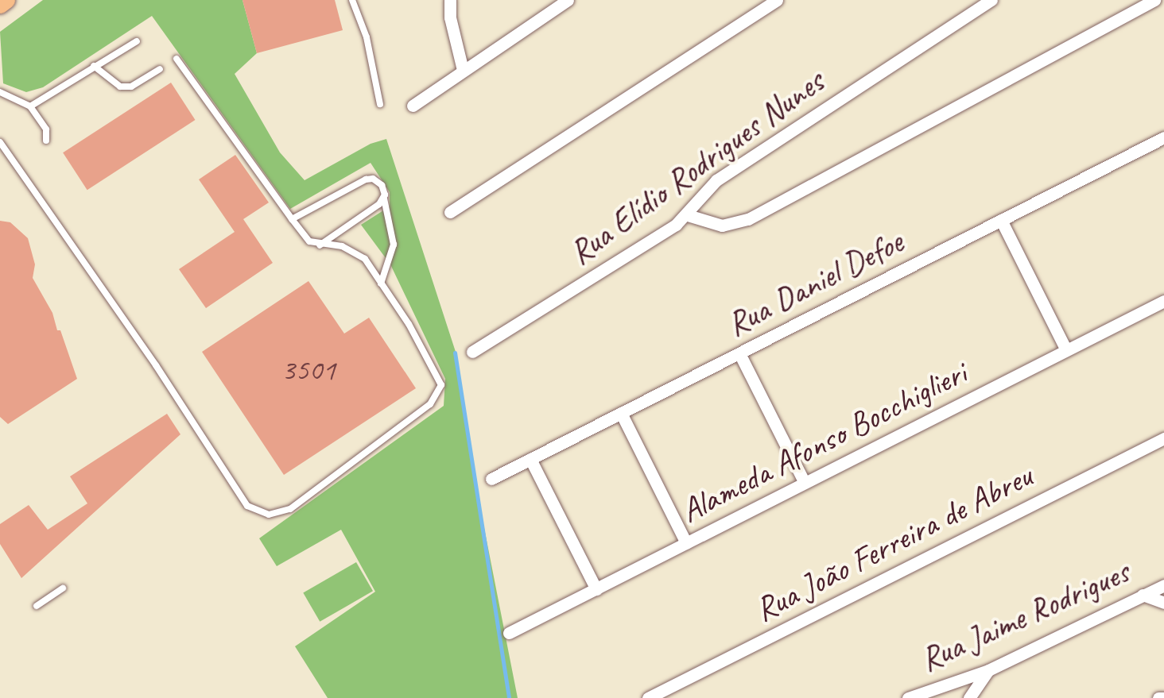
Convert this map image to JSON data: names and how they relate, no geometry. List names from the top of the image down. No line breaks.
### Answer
{"streets":{"street":["Rua Elídio Rodrigues Nunes","Rua Daniel Defoe","Alameda Afonso Bocchiglieri","Rua João Ferreira de Abreu","Rua Jaime Rodrigues"]},"house_numbers":["3501"]}
